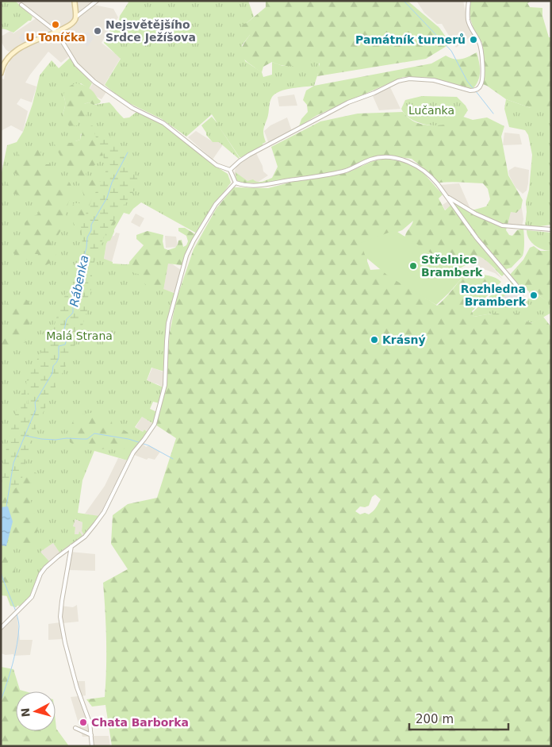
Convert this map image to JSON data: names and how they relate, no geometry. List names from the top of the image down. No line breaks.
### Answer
{"water":["Rábenka"],"parks":["Lučanka","Malá Strana"],"places":["U Toníčka","Nejsvětějšího Srdce Ježíšova","Památník turnerů","Střelnice Bramberk","Rozhledna Bramberk","Krásný","Chata Barborka"],"scale_bar":"200 m","north":"left"}
